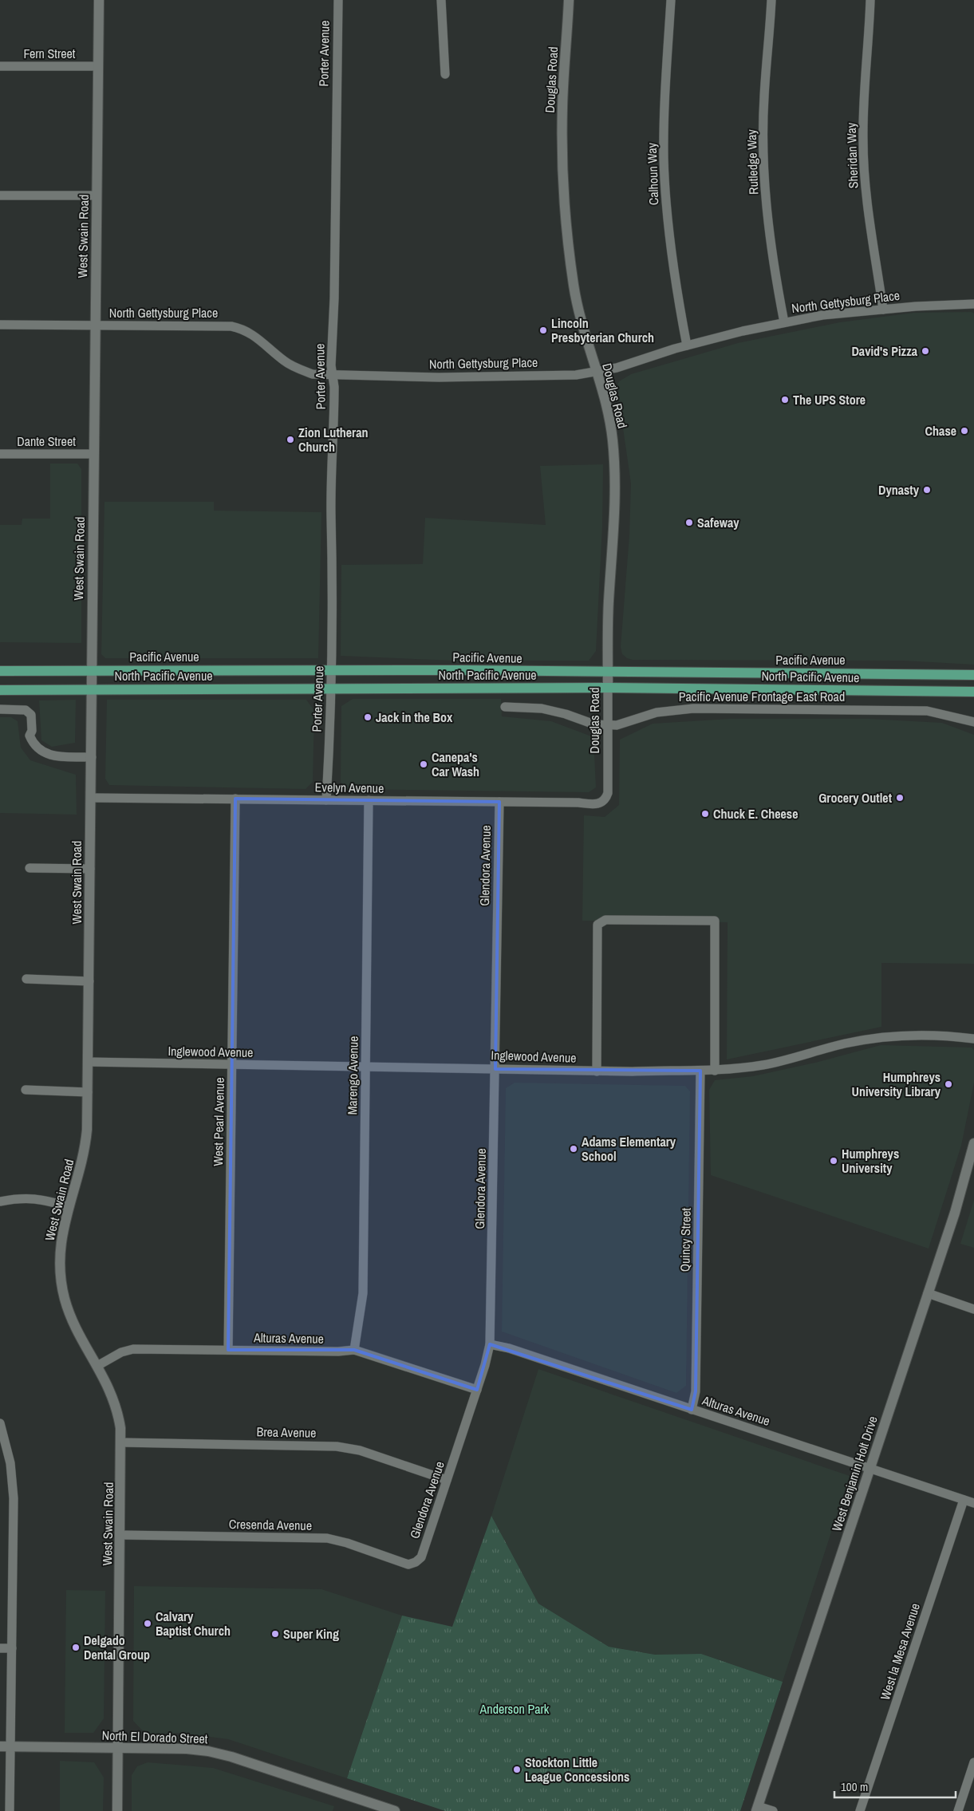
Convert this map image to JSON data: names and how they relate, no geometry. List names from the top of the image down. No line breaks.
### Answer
{"streets":{"main road":["Douglas Road","West Swain Road","Pacific Avenue","North Pacific Avenue","West Benjamin Holt Drive","North El Dorado Street"],"street":["Fern Street","Porter Avenue","Sheridan Way","Rutledge Way","Calhoun Way","North Gettysburg Place","Dante Street","Pacific Avenue Frontage East Road","Evelyn Avenue","Glendora Avenue","Inglewood Avenue","Marengo Avenue","West Pearl Avenue","Quincy Street","Alturas Avenue","Brea Avenue","Cresenda Avenue","West la Mesa Avenue"]},"crossings":[["Fern Street","West Swain Road"],["Porter Avenue","North Gettysburg Place"],["Porter Avenue","Pacific Avenue"],["Porter Avenue","North Pacific Avenue"],["Porter Avenue","Evelyn Avenue"],["Douglas Road","North Gettysburg Place"],["Douglas Road","Pacific Avenue"],["Douglas Road","North Pacific Avenue"],["Douglas Road","Pacific Avenue Frontage East Road"],["Douglas Road","Evelyn Avenue"],["Sheridan Way","North Gettysburg Place"],["Rutledge Way","North Gettysburg Place"],["Calhoun Way","North Gettysburg Place"],["West Swain Road","North Gettysburg Place"],["West Swain Road","Dante Street"],["West Swain Road","Pacific Avenue"],["West Swain Road","North Pacific Avenue"],["West Swain Road","Evelyn Avenue"],["West Swain Road","Inglewood Avenue"],["West Swain Road","Alturas Avenue"],["West Swain Road","Brea Avenue"],["West Swain Road","Cresenda Avenue"],["West Swain Road","North El Dorado Street"],["Evelyn Avenue","Glendora Avenue"],["Evelyn Avenue","Marengo Avenue"],["Evelyn Avenue","West Pearl Avenue"],["Glendora Avenue","Inglewood Avenue"],["Glendora Avenue","Alturas Avenue"],["Glendora Avenue","Brea Avenue"],["Glendora Avenue","Cresenda Avenue"],["Inglewood Avenue","Marengo Avenue"],["Inglewood Avenue","West Pearl Avenue"],["Inglewood Avenue","Quincy Street"],["Marengo Avenue","Alturas Avenue"],["West Pearl Avenue","Alturas Avenue"],["Quincy Street","Alturas Avenue"],["Alturas Avenue","West Benjamin Holt Drive"],["Alturas Avenue","West la Mesa Avenue"]],"parks":["Anderson Park"],"places":["Lincoln Presbyterian Church","David's Pizza","The UPS Store","Chase","Zion Lutheran Church","Dynasty","Safeway","Jack in the Box","Canepa's Car Wash","Grocery Outlet","Chuck E. Cheese","Humphreys University Library","Adams Elementary School","Humphreys University","Calvary Baptist Church","Super King","Delgado Dental Group","Stockton Little League Concessions"],"scale_bar":"100 m"}
